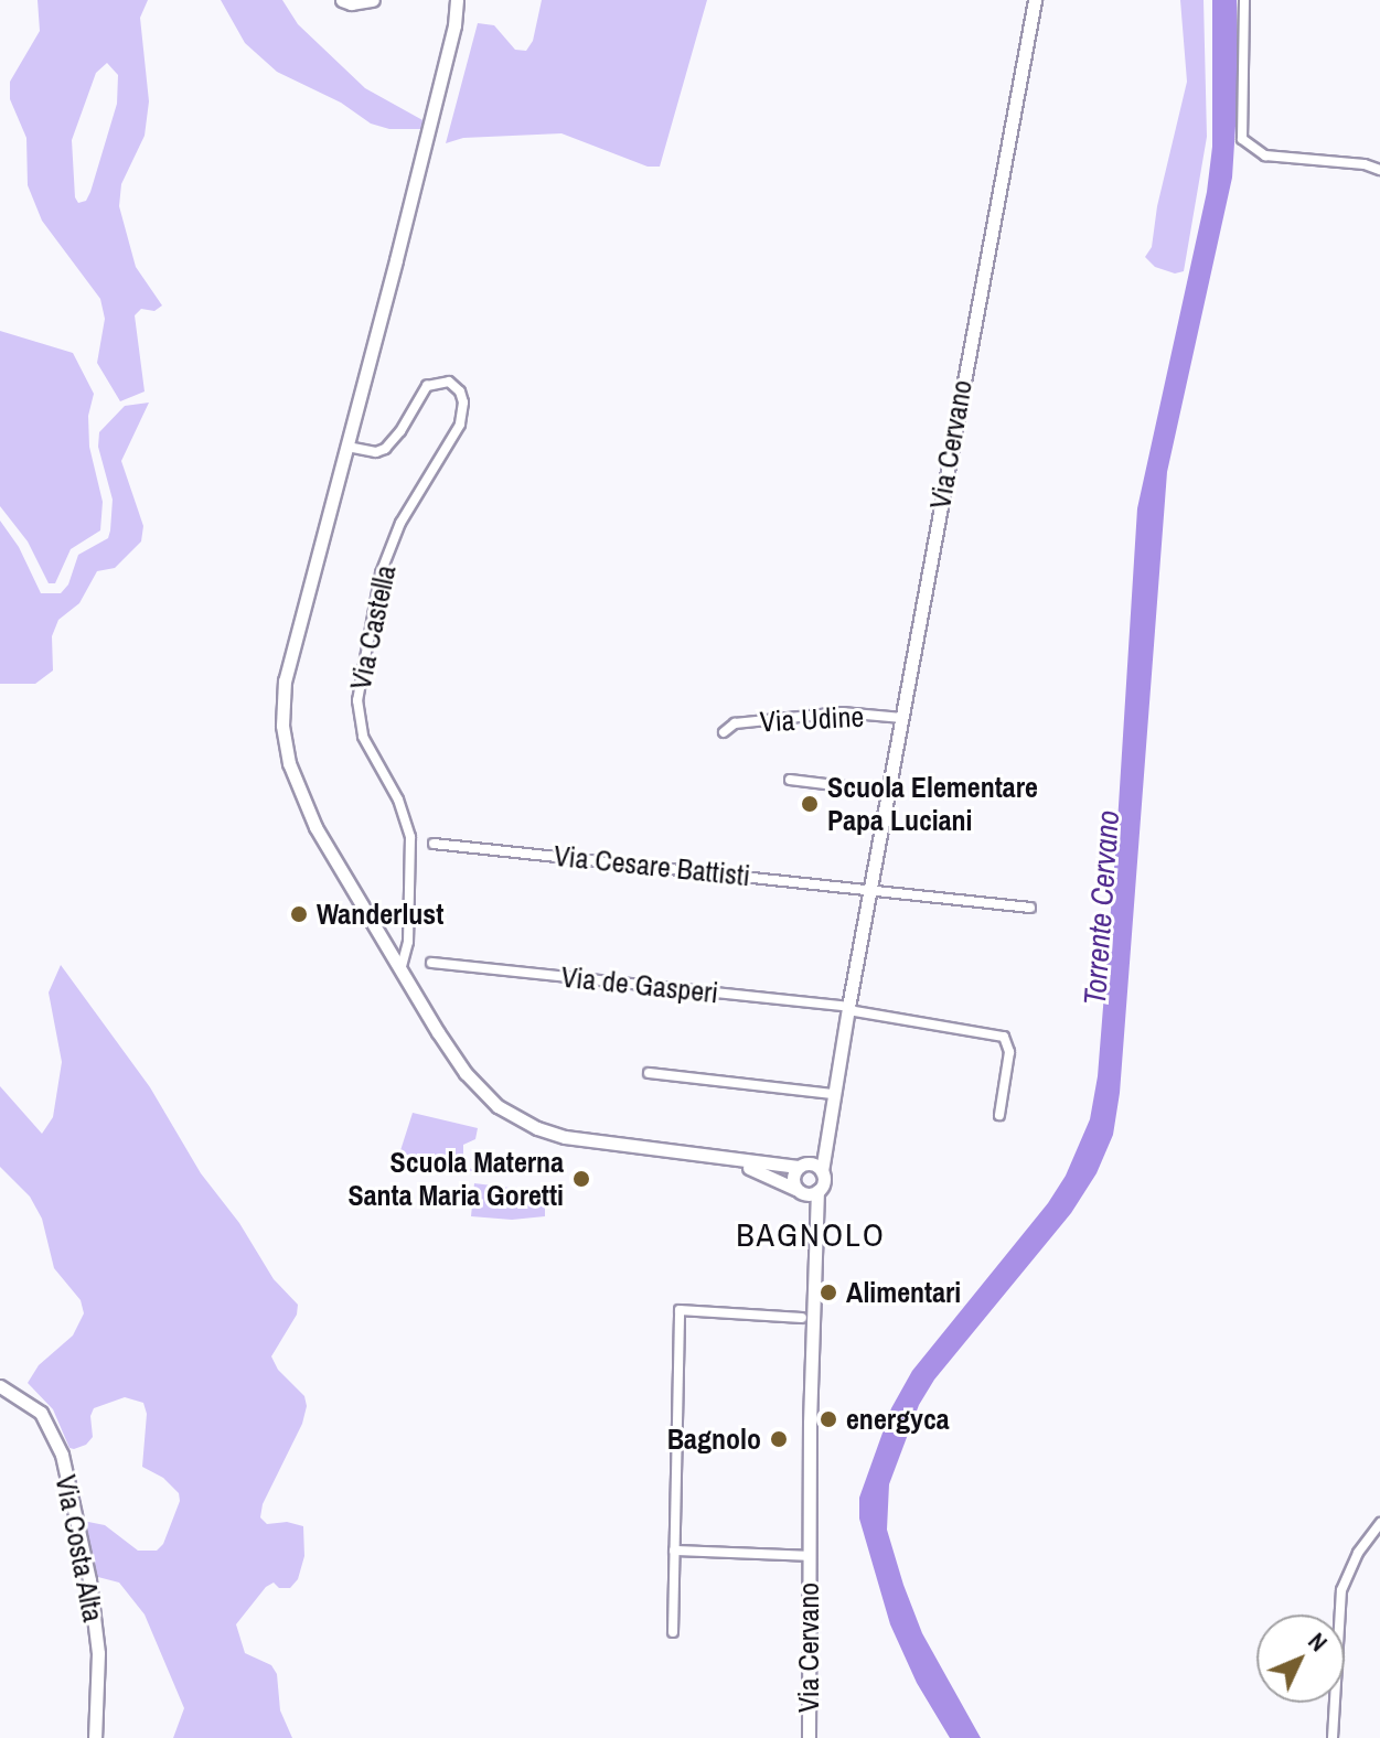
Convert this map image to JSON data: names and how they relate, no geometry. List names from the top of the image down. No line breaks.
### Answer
{"streets":{"main road":["Via Cervano","Via Costa Alta"],"street":["Via Castella","Via Udine","Via Cesare Battisti","Via de Gasperi"]},"crossings":[["Via Cervano","Via Udine"],["Via Cervano","Via Cesare Battisti"],["Via Cervano","Via de Gasperi"]],"districts":["BAGNOLO"],"water":["Torrente Cervano"],"places":["Scuola Elementare Papa Luciani","Wanderlust","Scuola Materna Santa Maria Goretti","Alimentari","energyca","Bagnolo"],"north":"top right"}
